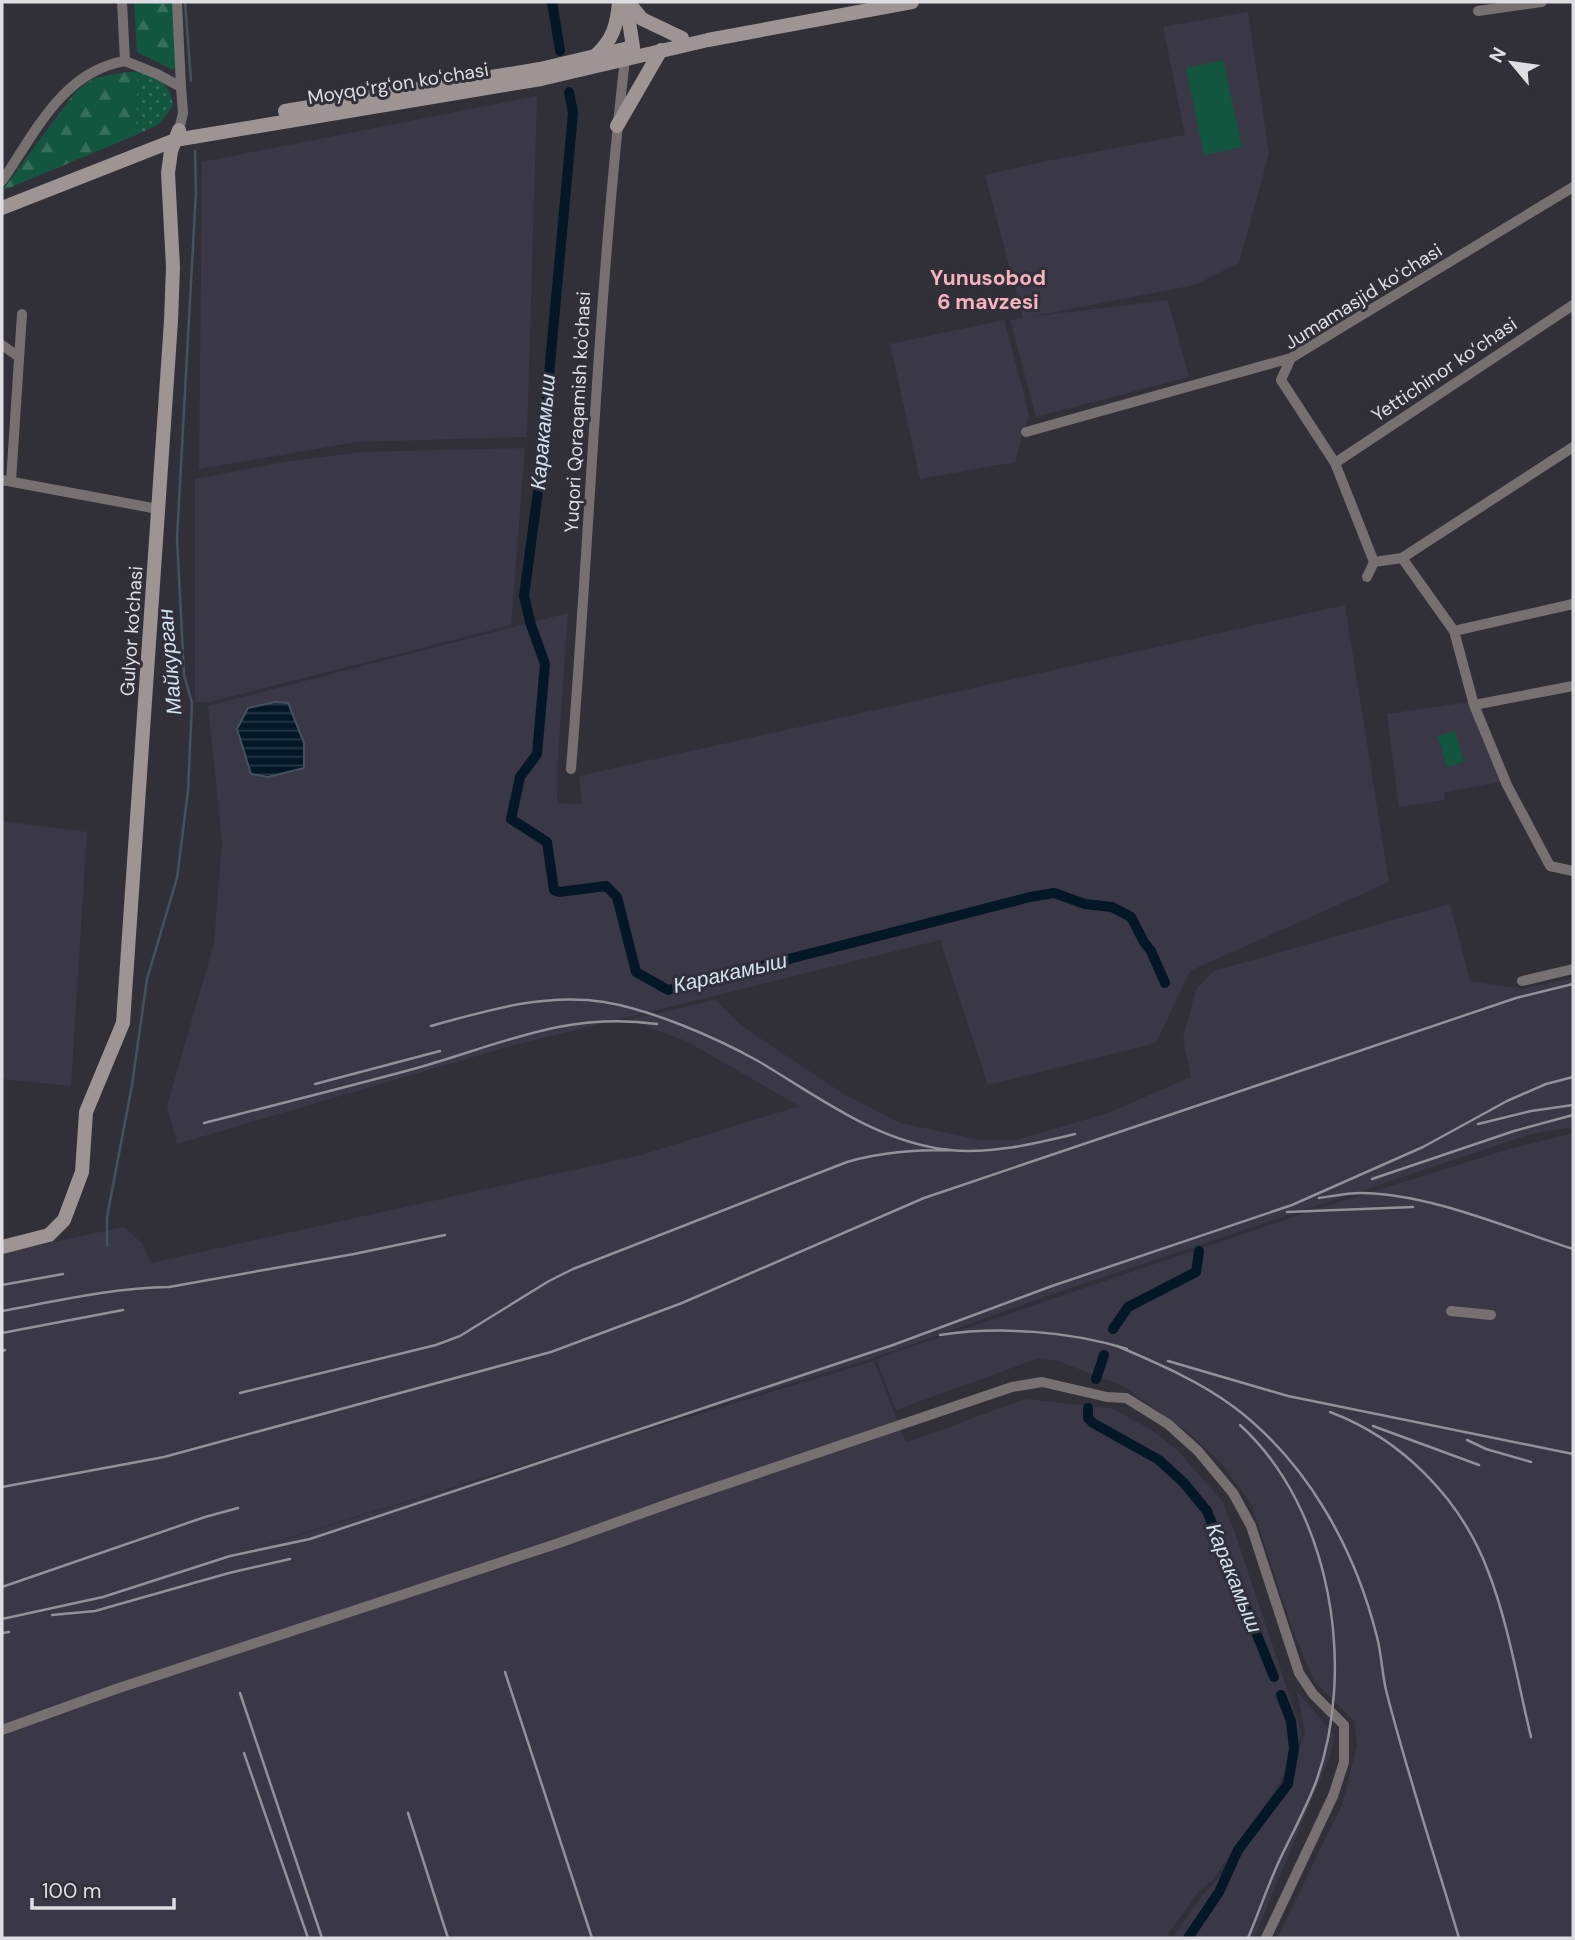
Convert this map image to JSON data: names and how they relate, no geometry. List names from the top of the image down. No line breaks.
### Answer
{"streets":{"street":["Moyqoʻrgʻon koʻchasi","Jumamasjid koʻchasi","Yettichinor ko‘chasi","Yuqori Qoraqamish ko'chasi","Gulyor ko'chasi"]},"crossings":[["Moyqoʻrgʻon koʻchasi","Yuqori Qoraqamish ko'chasi"],["Moyqoʻrgʻon koʻchasi","Gulyor ko'chasi"],["Jumamasjid koʻchasi","Yettichinor ko‘chasi"]],"districts":["Yunusobod 6 mavzesi"],"water":["Каракамыш","Майкурган"],"scale_bar":"100 m","north":"top left"}
